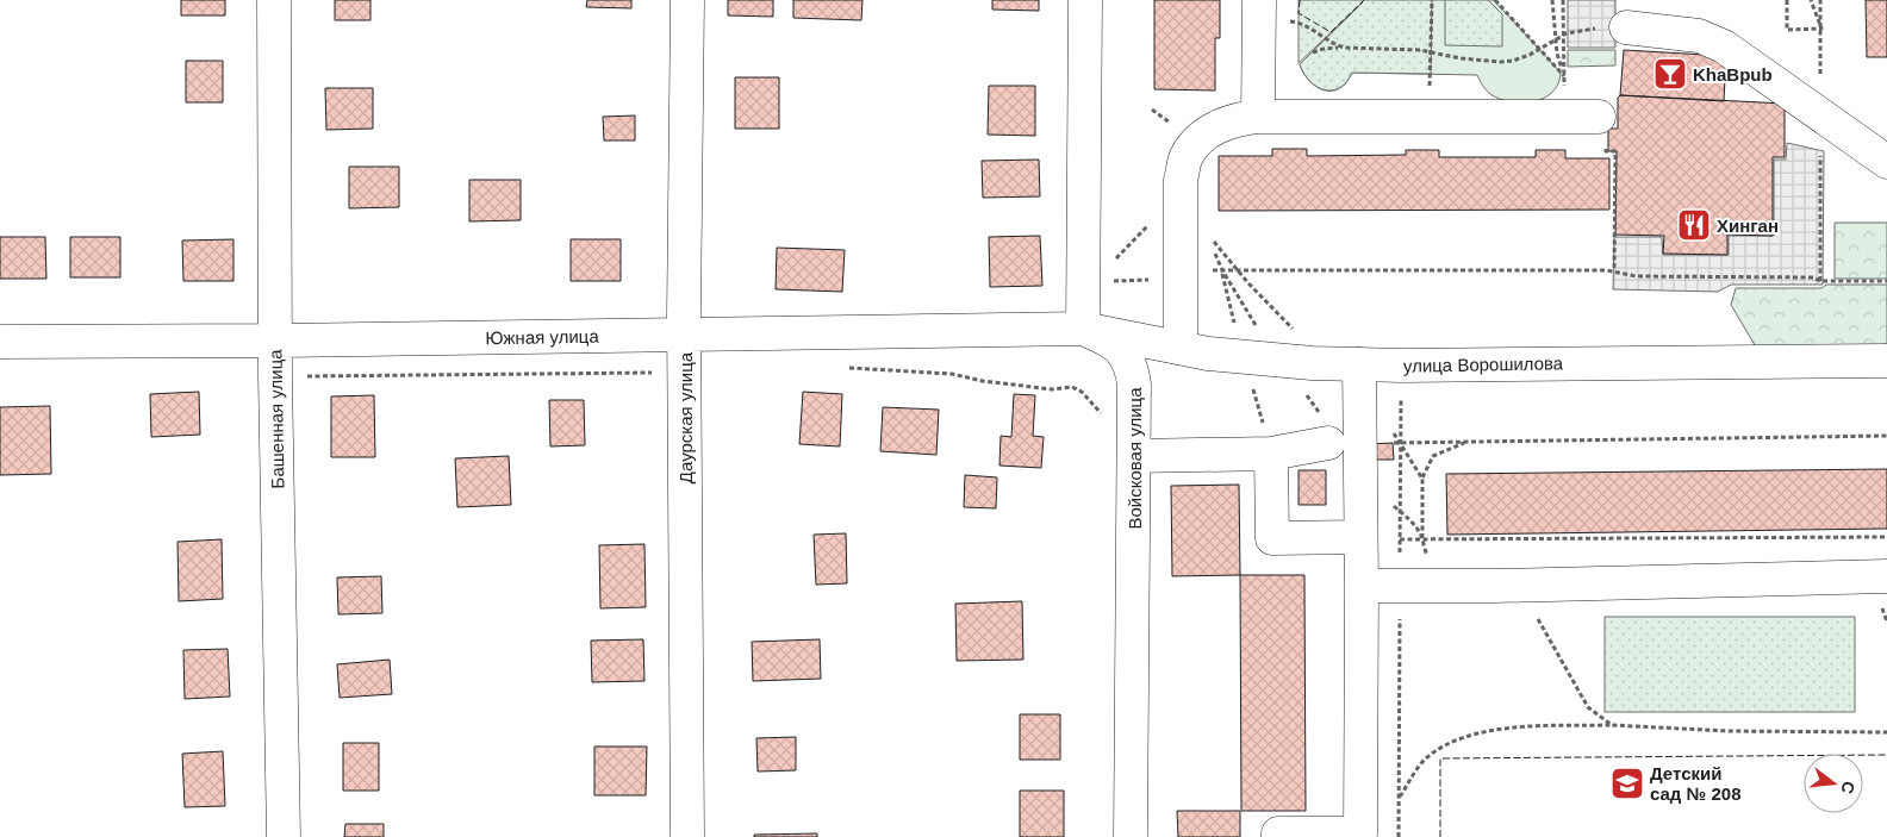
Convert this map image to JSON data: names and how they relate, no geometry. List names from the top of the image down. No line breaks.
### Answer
{"streets":{"street":["Южная улица","улица Ворошилова","Даурская улица","Башенная улица","Войсковая улица"]},"crossings":[["Южная улица","улица Ворошилова"],["Южная улица","Даурская улица"],["Южная улица","Башенная улица"],["Южная улица","Войсковая улица"],["улица Ворошилова","Войсковая улица"]],"places":{"bar":["KhaBpub"],"restaurant":["Хинган"],"school or university":["Детский сад № 208"]},"north":"right"}
